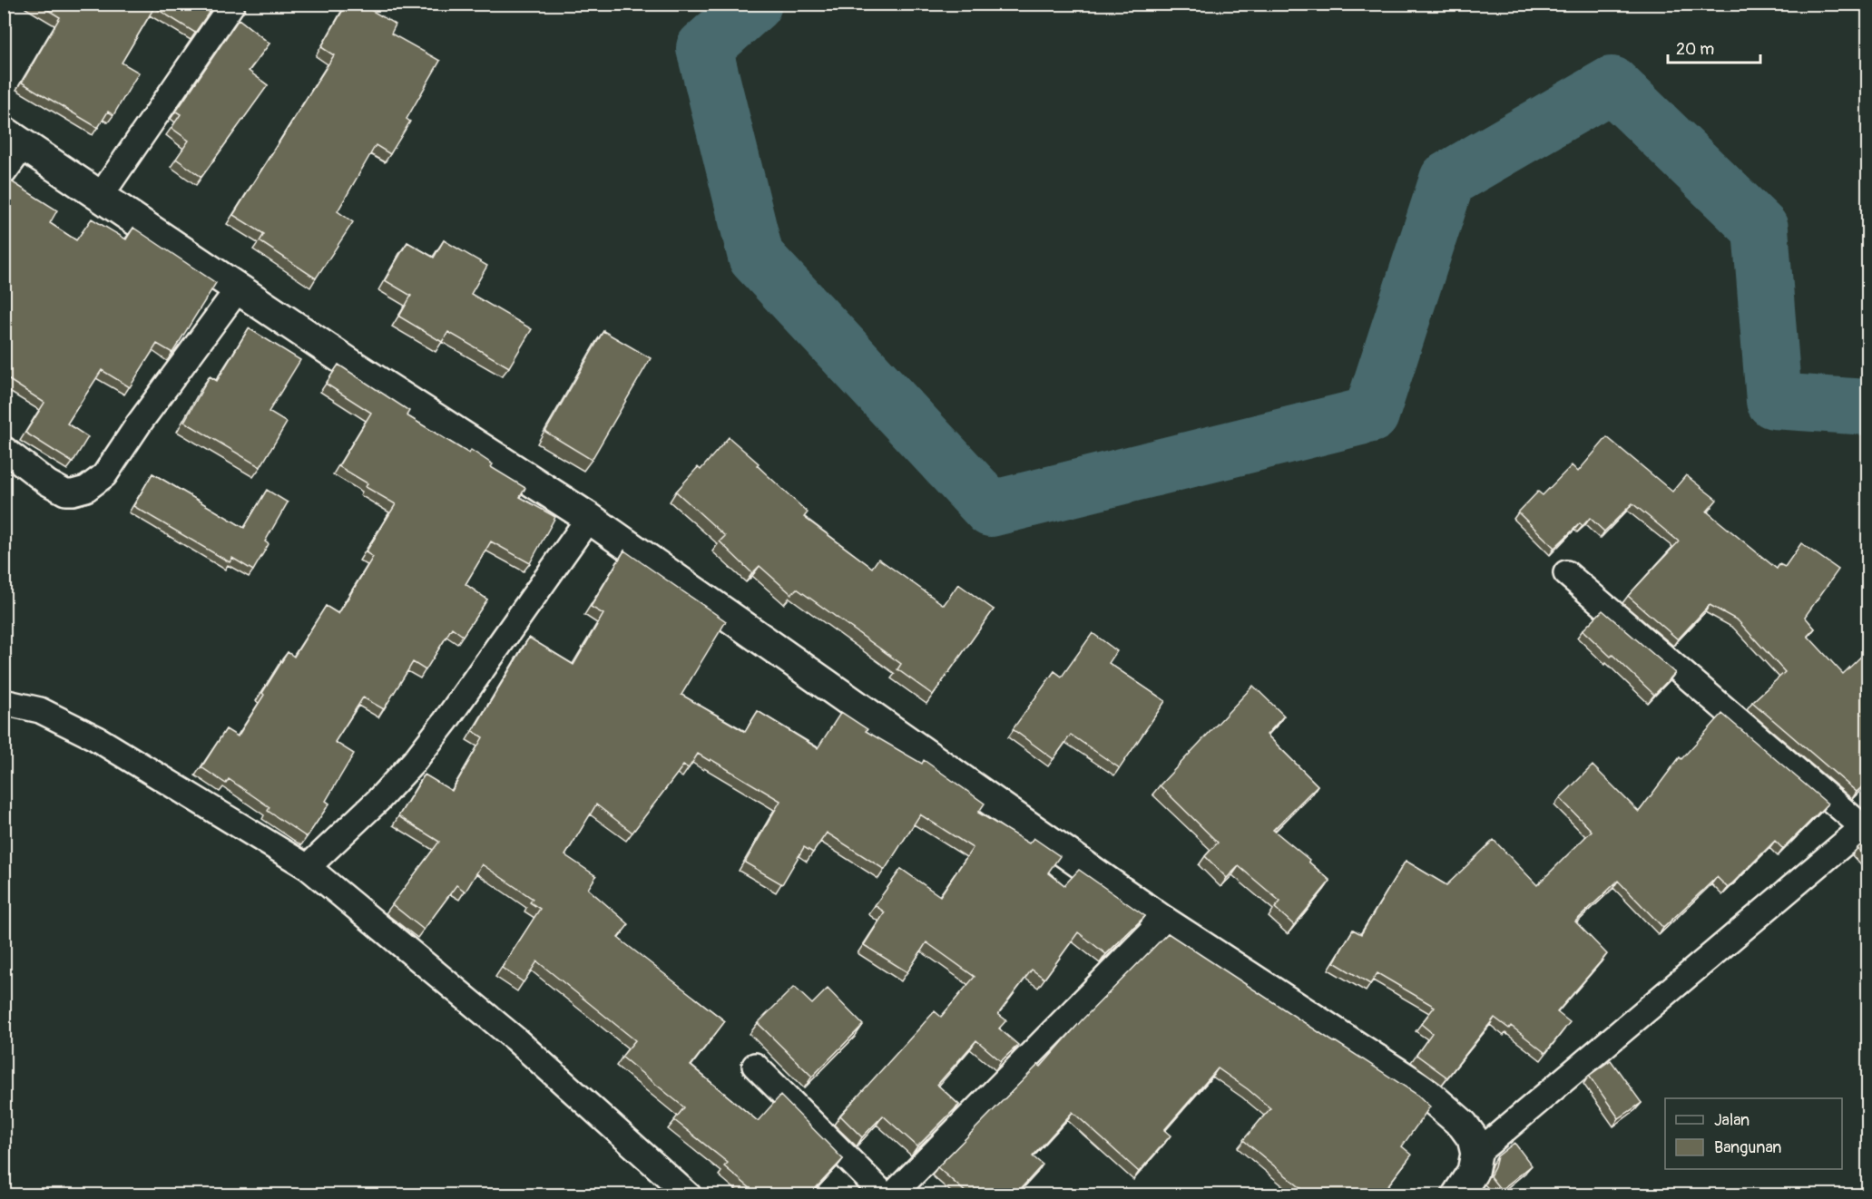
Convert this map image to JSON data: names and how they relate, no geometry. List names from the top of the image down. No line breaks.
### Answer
{"legend":["Jalan","Bangunan"],"scale_bar":"20 m"}
